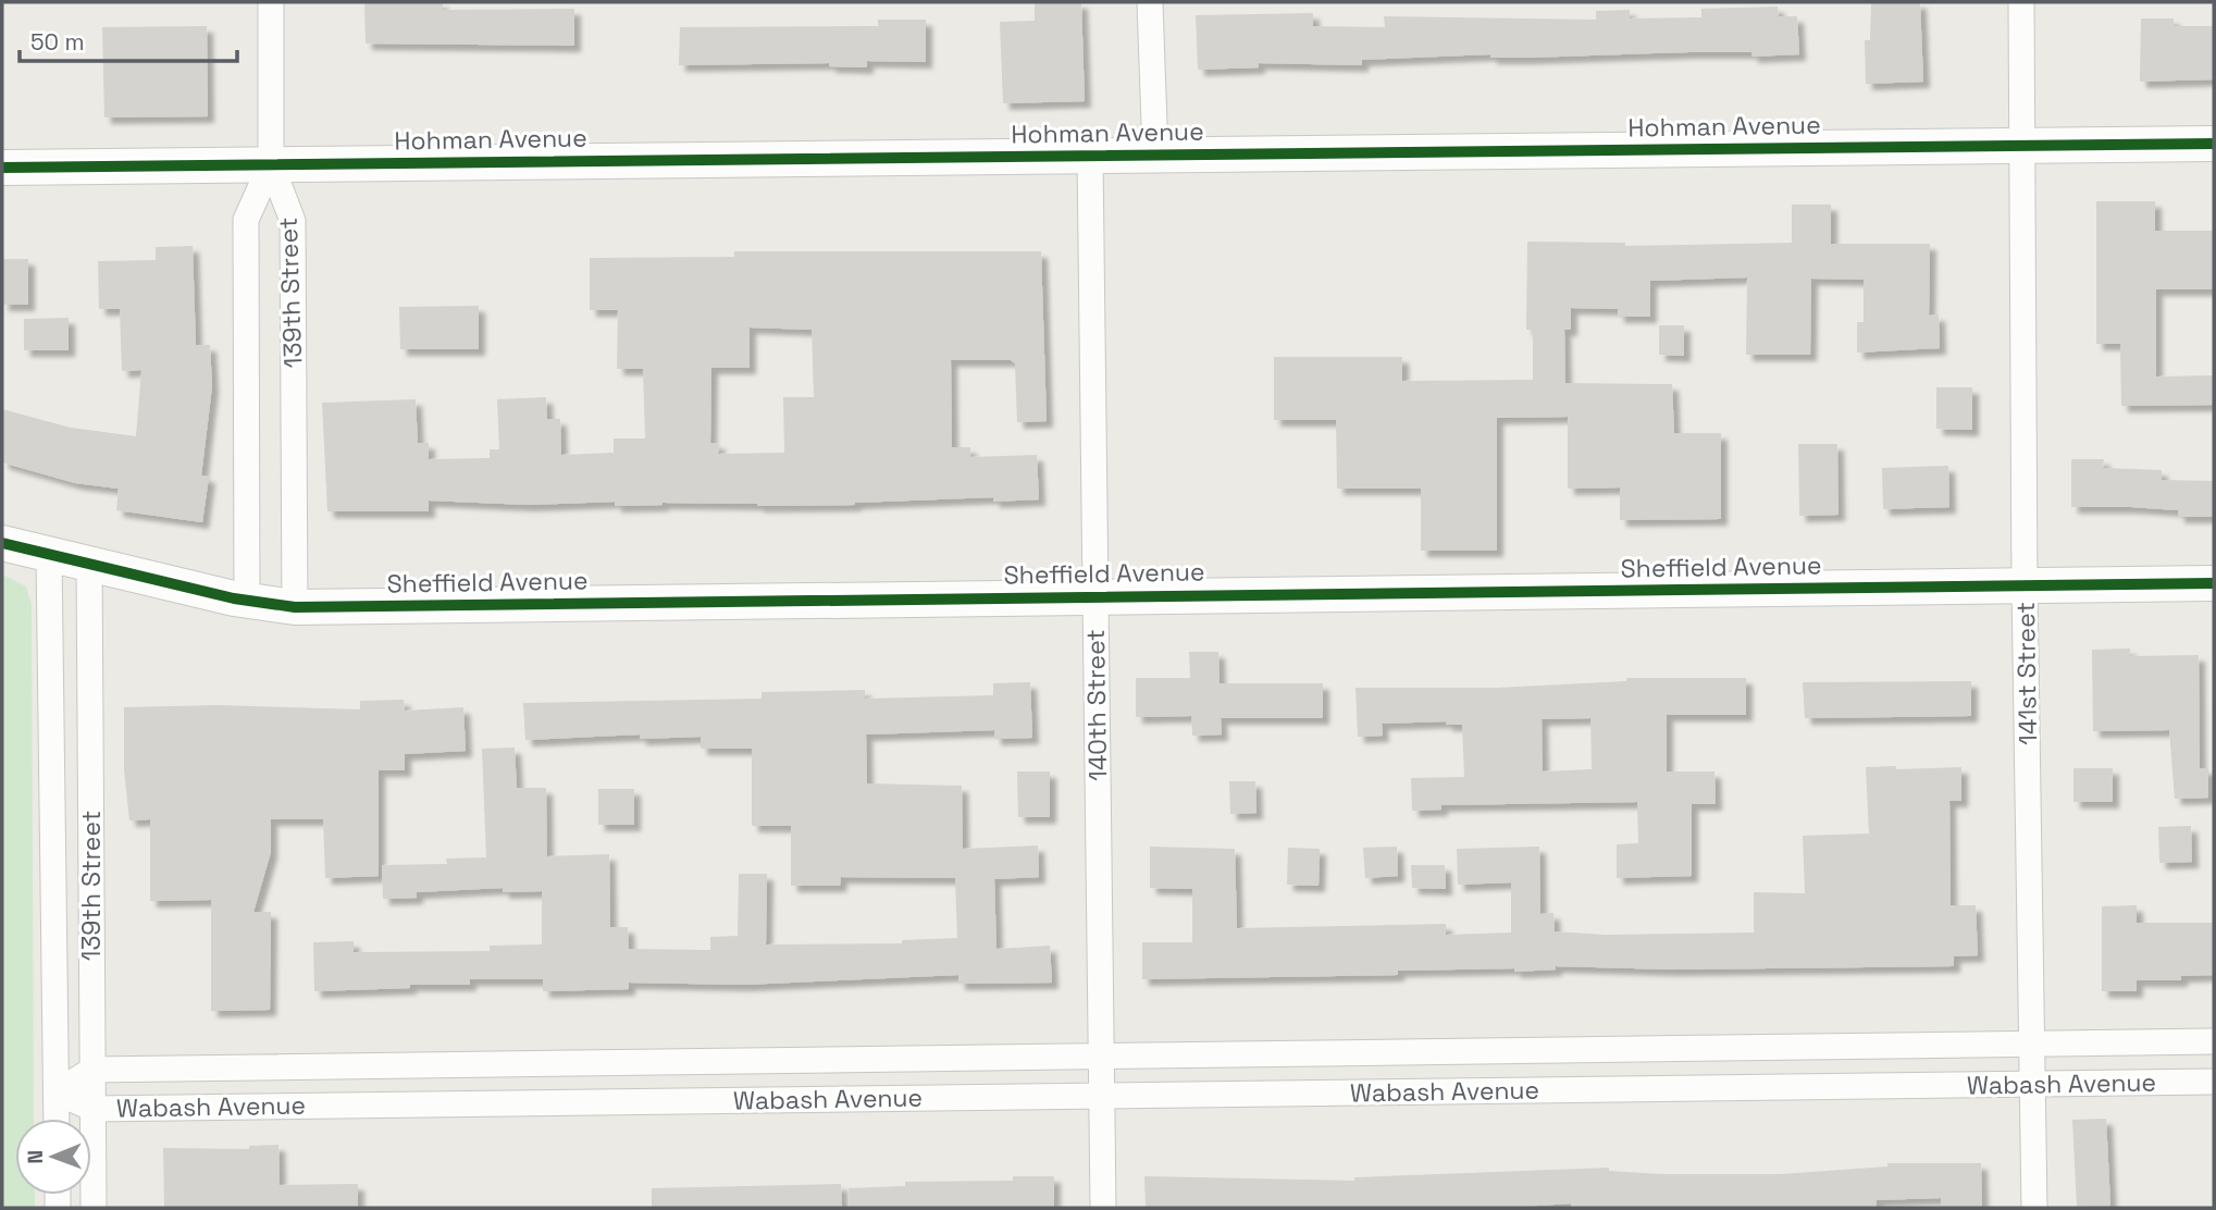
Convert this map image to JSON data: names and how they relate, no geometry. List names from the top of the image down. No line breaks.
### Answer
{"streets":{"street":["Hohman Avenue","139th Street","Sheffield Avenue","141st Street","140th Street","Wabash Avenue"]},"crossings":[["Hohman Avenue","139th Street"],["Hohman Avenue","141st Street"],["Hohman Avenue","140th Street"],["139th Street","Sheffield Avenue"],["139th Street","Wabash Avenue"],["Sheffield Avenue","141st Street"],["Sheffield Avenue","140th Street"],["141st Street","Wabash Avenue"],["140th Street","Wabash Avenue"]],"scale_bar":"50 m","north":"left"}
